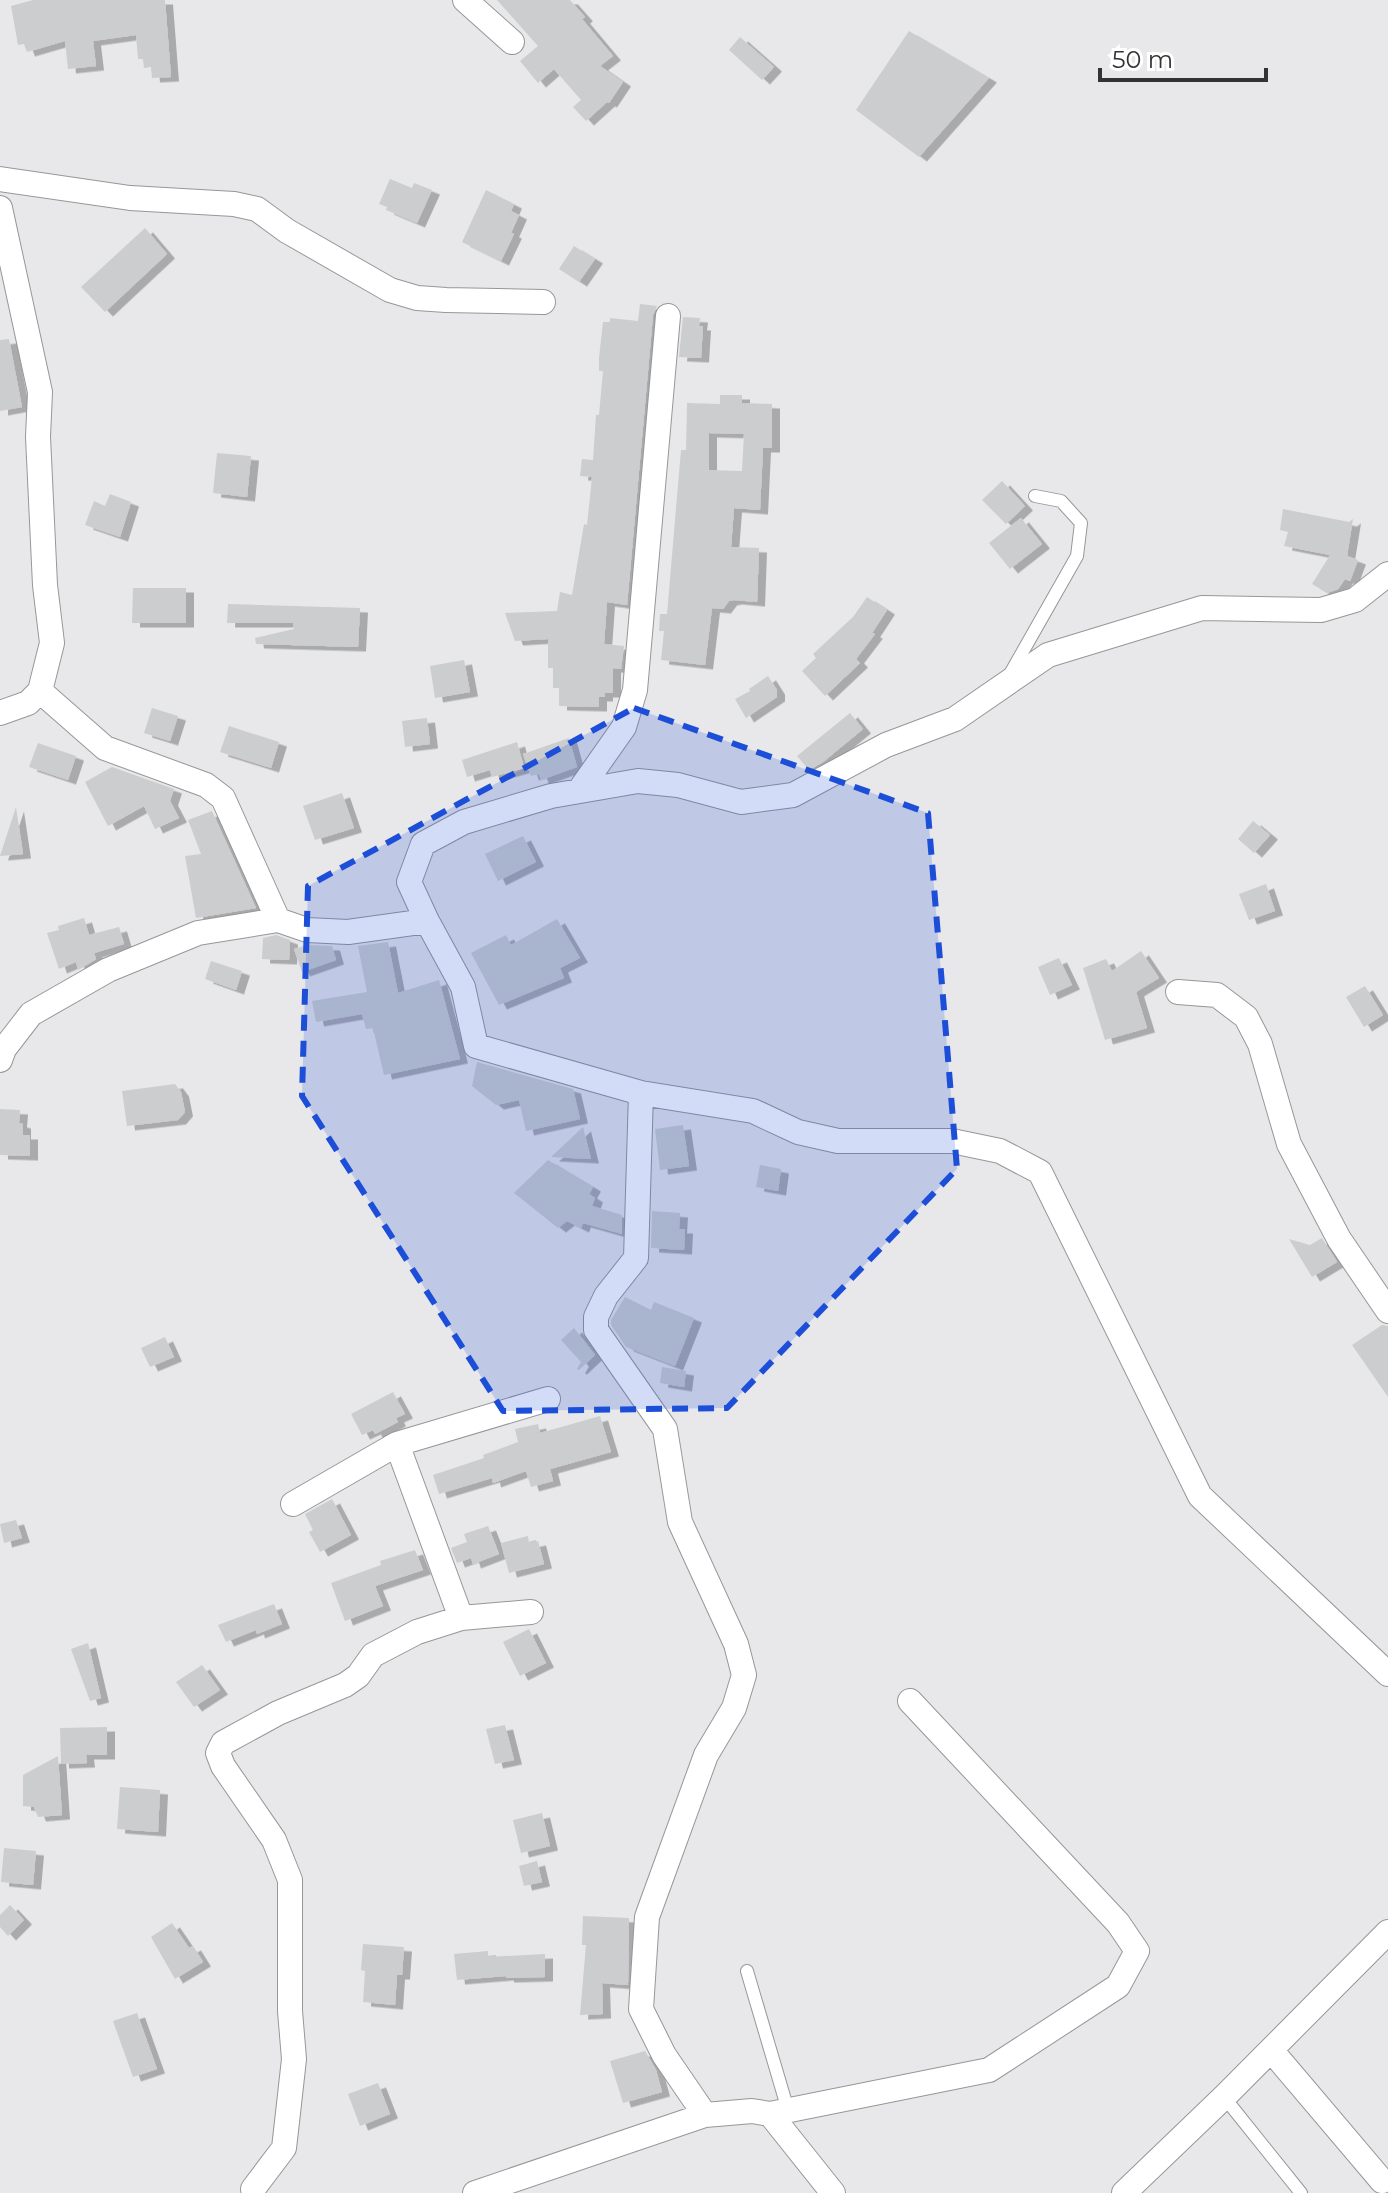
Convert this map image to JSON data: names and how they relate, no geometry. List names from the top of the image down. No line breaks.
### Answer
{"scale_bar":"50 m"}
